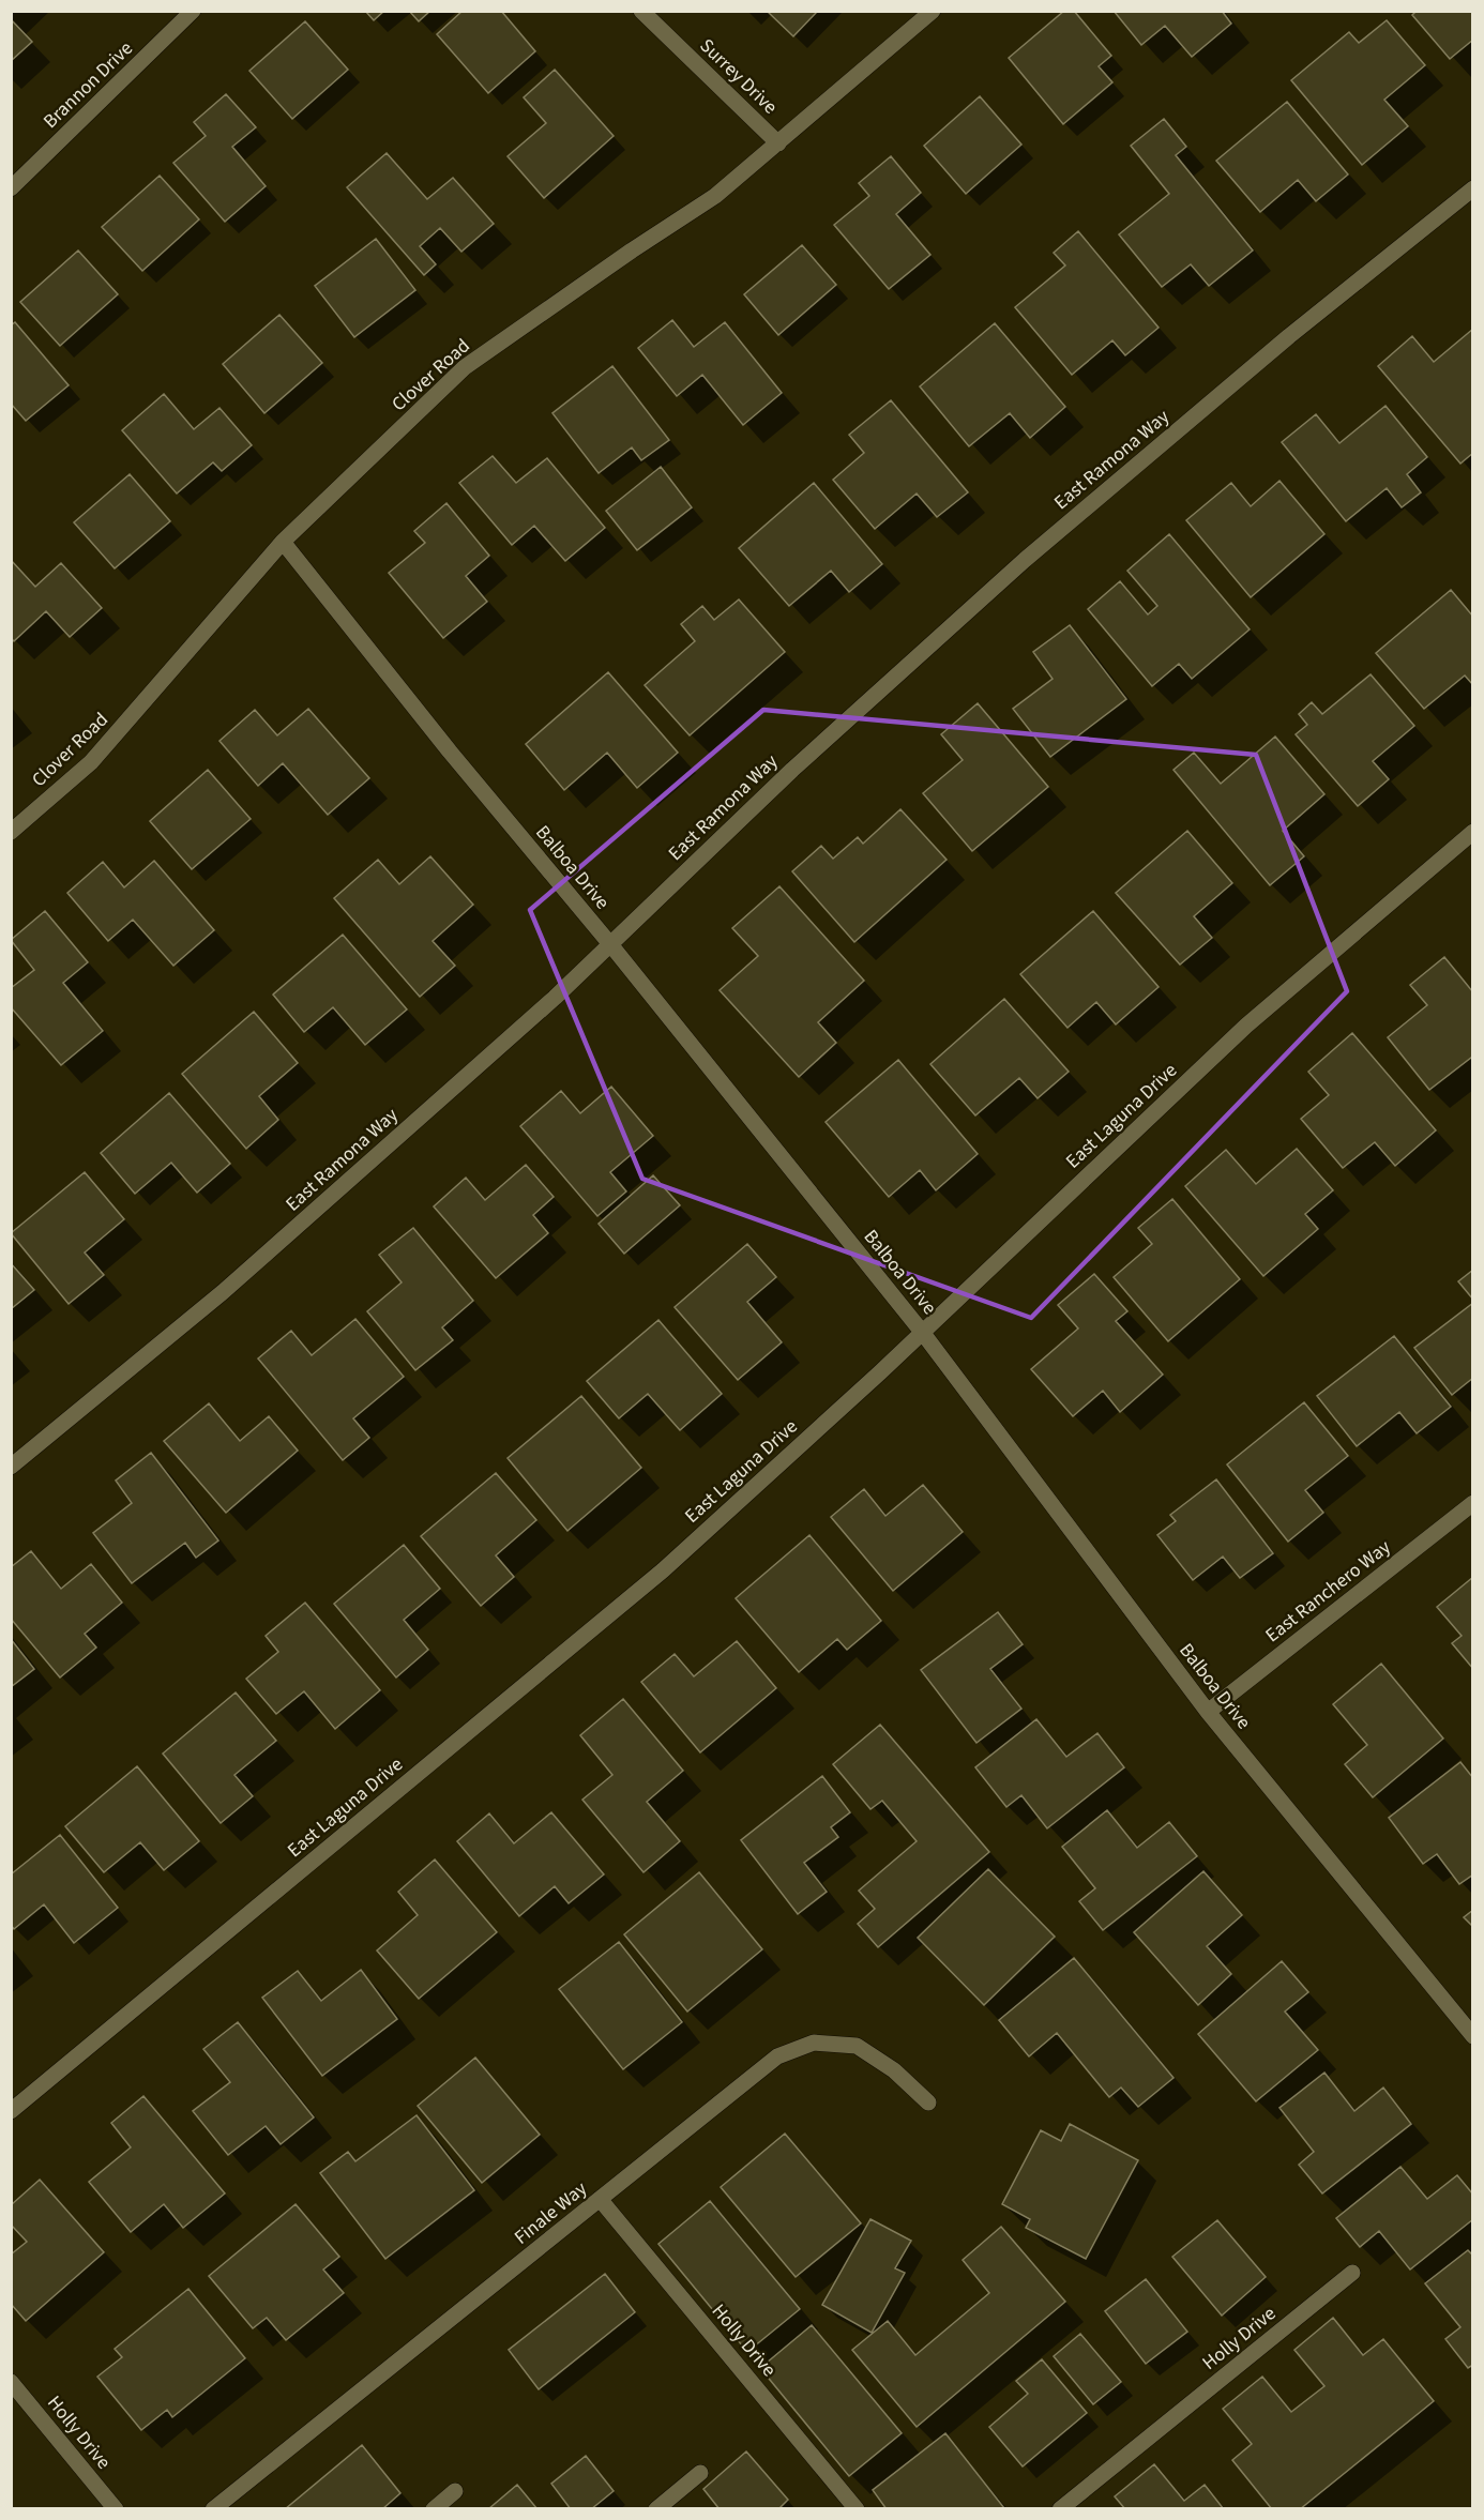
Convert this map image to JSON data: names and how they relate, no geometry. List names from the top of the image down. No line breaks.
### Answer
{"streets":{"street":["Surrey Drive","Brannon Drive","Clover Road","East Ramona Way","Balboa Drive","East Laguna Drive","East Ranchero Way","Finale Way","Holly Drive"]},"crossings":[["Surrey Drive","Clover Road"],["Clover Road","Balboa Drive"],["East Ramona Way","Balboa Drive"],["Balboa Drive","East Laguna Drive"],["Balboa Drive","East Ranchero Way"],["Finale Way","Holly Drive"]]}
